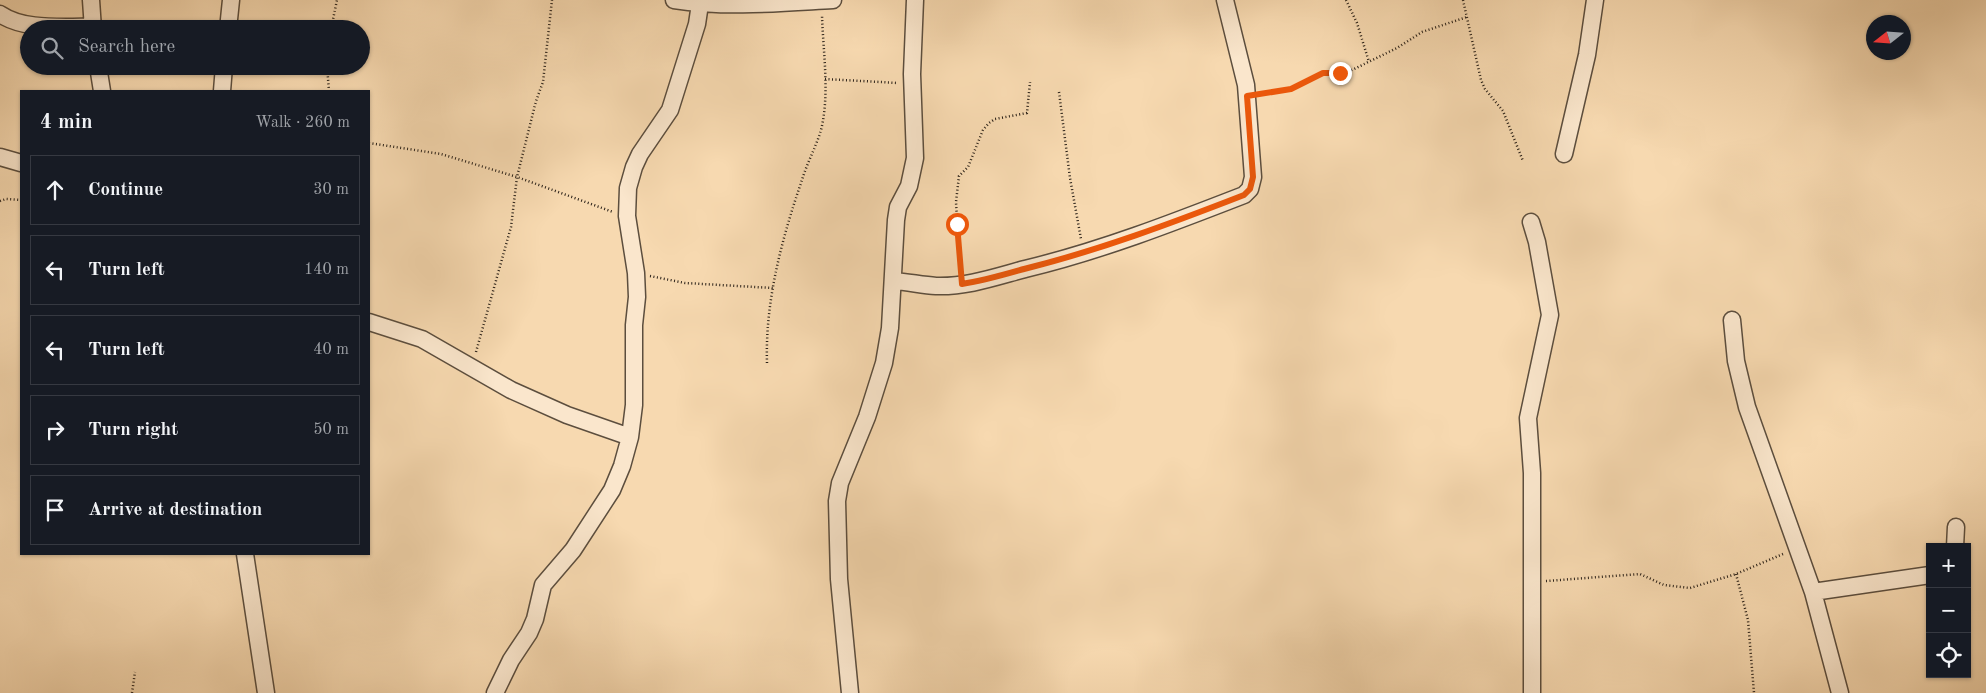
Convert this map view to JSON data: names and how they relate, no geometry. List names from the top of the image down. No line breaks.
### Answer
{"north":"left","page":{"search":"Search here","heading":["4 min","Walk · 260 m"],"list":[["Continue","30 m"],["Turn left","140 m"],["Turn left","40 m"],["Turn right","50 m"],"Arrive at destination"],"map_buttons":["+","−"]}}
